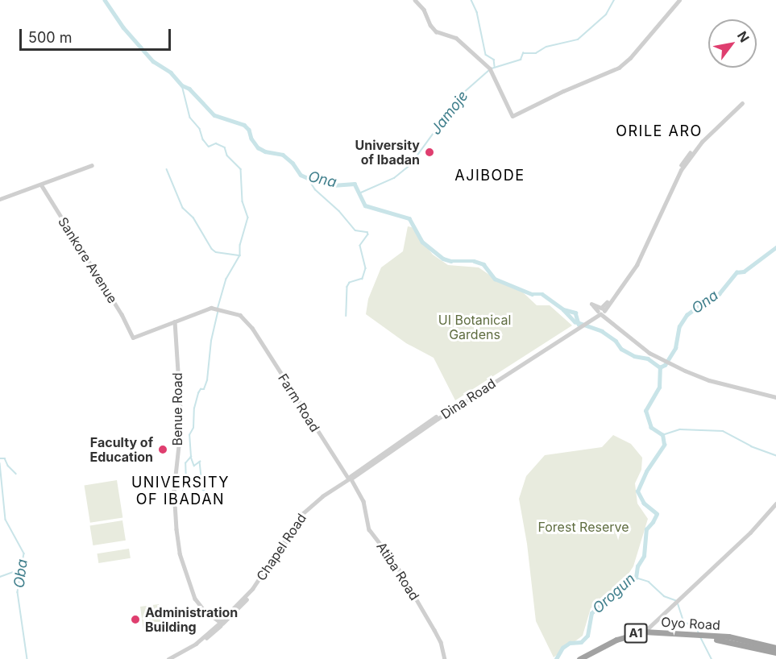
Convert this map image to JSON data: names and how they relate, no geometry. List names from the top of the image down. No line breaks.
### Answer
{"streets":{"highway":["Oyo Road","A1"],"street":["Sankore Avenue","Dina Road","Farm Road","Benue Road","Chapel Road","Atiba Road"]},"crossings":[["Sankore Avenue","Farm Road"],["Sankore Avenue","Benue Road"],["Dina Road","Farm Road"],["Dina Road","Chapel Road"],["Dina Road","Atiba Road"],["Farm Road","Benue Road"],["Farm Road","Chapel Road"],["Farm Road","Atiba Road"],["Benue Road","Chapel Road"],["Chapel Road","Atiba Road"]],"districts":["ORILE ARO","AJIBODE","UNIVERSITY OF IBADAN"],"water":["Jamoje","Ona","Oba","Orogun"],"parks":["UI Botanical Gardens","Forest Reserve"],"places":["University of Ibadan","Faculty of Education","Administration Building"],"scale_bar":"500 m","north":"top right"}
